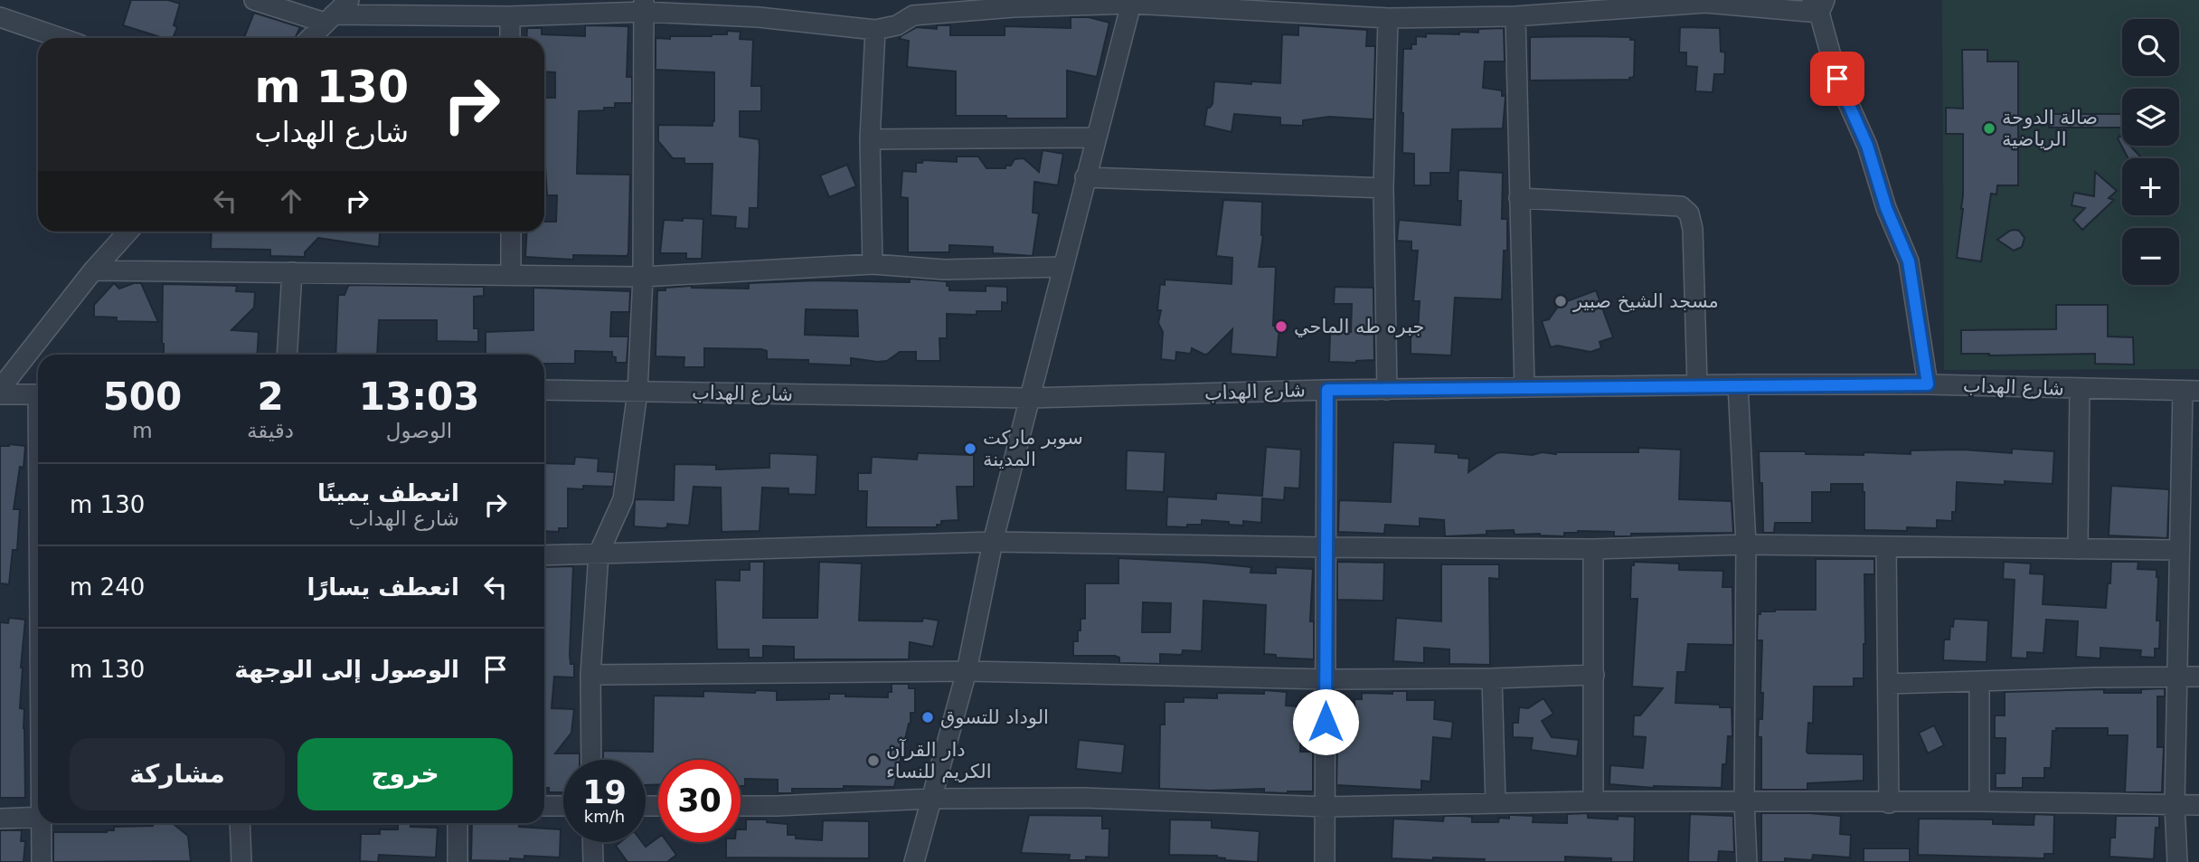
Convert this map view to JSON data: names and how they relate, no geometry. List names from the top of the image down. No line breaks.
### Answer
{"streets":{"street":["شارع الهداب"]},"places":["صالة الدوحة الرياضية","مسجد الشيخ صبير","جبره طه الماحي","سوبر ماركت المدينة","الوداد للتسوق","دار القرآن الكريم للنساء"],"page":{"map_buttons":["+","−"],"turn":["130 m","شارع الهداب"],"eta":["13:03","الوصول","2","دقيقة","500","m"],"list":[{"name":"انعطف يمينًا","note":"شارع الهداب","value":"130 m"},{"name":"انعطف يسارًا","value":"240 m"},{"name":"الوصول إلى الوجهة","value":"130 m"}],"buttons":["خروج","مشاركة"],"speed":"19 km/h","limit":"30"}}
